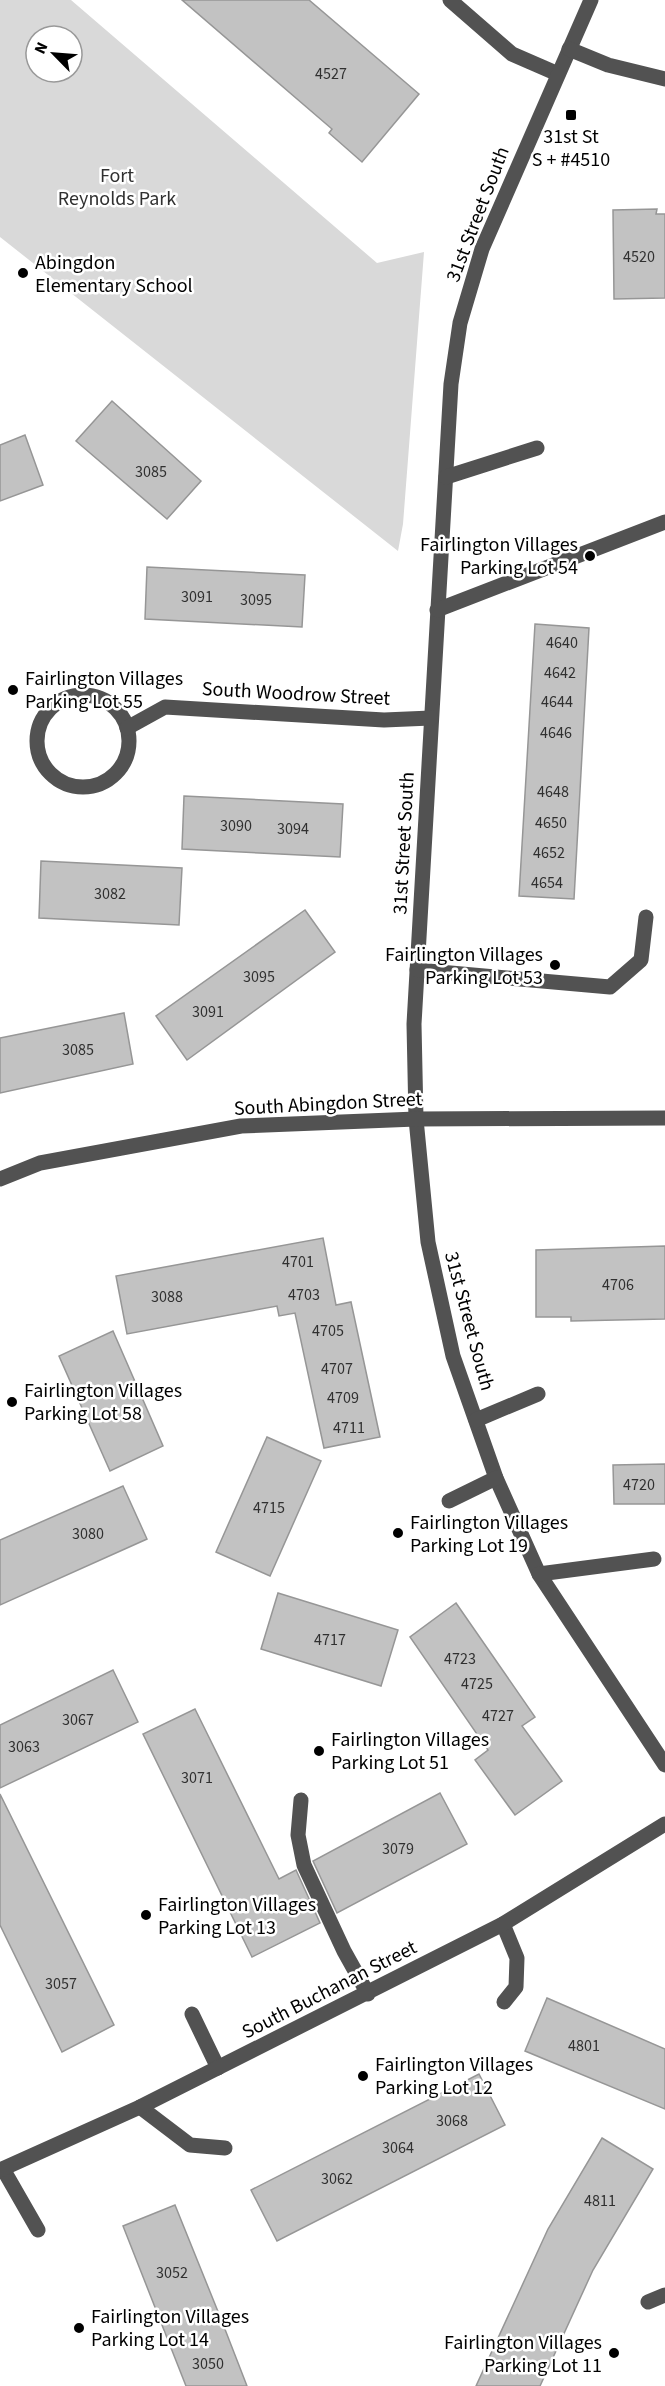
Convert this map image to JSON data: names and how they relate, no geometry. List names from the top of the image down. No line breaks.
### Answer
{"streets":{"street":["31st Street South","South Woodrow Street","South Abingdon Street","South Buchanan Street"]},"crossings":[["31st Street South","South Woodrow Street"],["31st Street South","South Abingdon Street"]],"parks":["Fort Reynolds Park"],"places":{"transit":["31st St S + #4510"],"other":["Abingdon Elementary School","Fairlington Villages Parking Lot 54","Fairlington Villages Parking Lot 55","Fairlington Villages Parking Lot 53","Fairlington Villages Parking Lot 58","Fairlington Villages Parking Lot 19","Fairlington Villages Parking Lot 51","Fairlington Villages Parking Lot 13","Fairlington Villages Parking Lot 12","Fairlington Villages Parking Lot 14","Fairlington Villages Parking Lot 11"]},"house_numbers":["4527","4520","3085","3091","3095","4640","4642","4644","4646","4648","4650","3090","3094","4652","4654","3082","3095","3091","3085","4701","4706","4703","3088","4705","4707","4709","4711","4720","4715","3080","4717","4723","4725","4727","3067","3063","3071","3079","3057","4801","3068","3064","3062","4811","3052","3050"],"north":"top left"}
